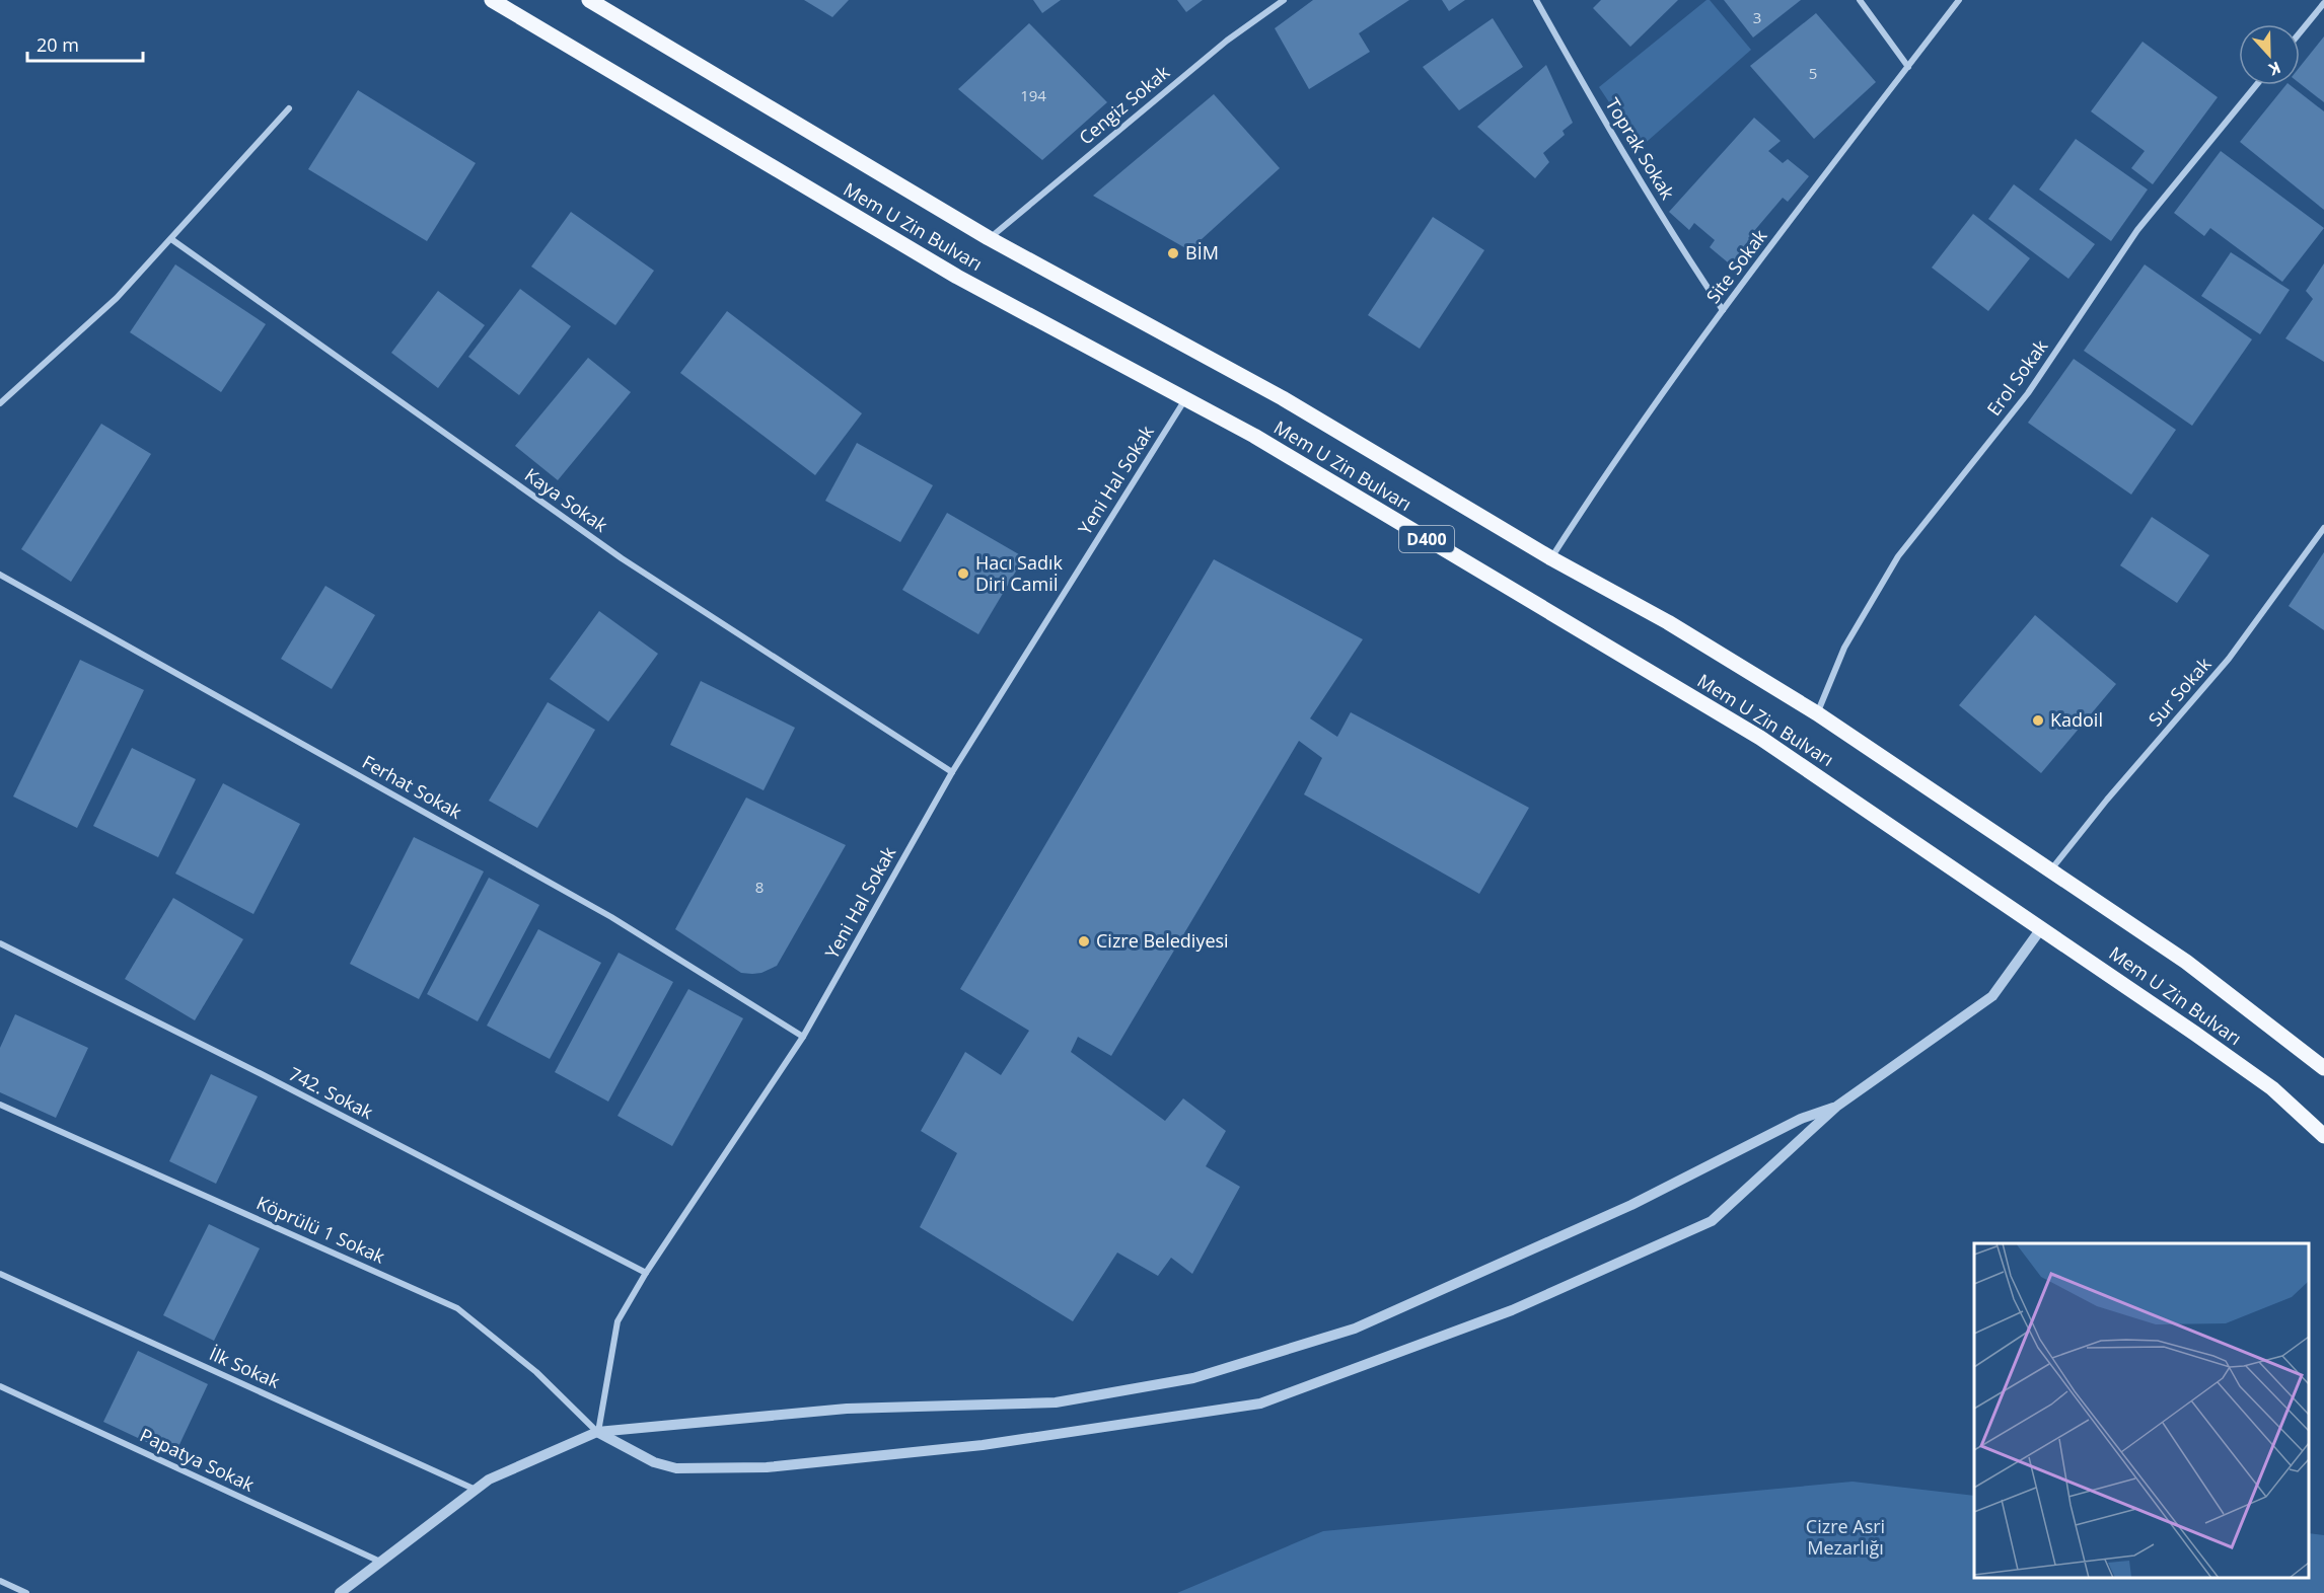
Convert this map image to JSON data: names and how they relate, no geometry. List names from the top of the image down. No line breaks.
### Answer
{"streets":{"main road":["Mem U Zin Bulvarı","D400"],"street":["Cengiz Sokak","Toprak Sokak","Site Sokak","Erol Sokak","Yeni Hal Sokak","Kaya Sokak","Sur Sokak","Ferhat Sokak","742. Sokak","Köprülü 1 Sokak","İlk Sokak","Papatya Sokak"]},"crossings":[["Cengiz Sokak","Mem U Zin Bulvarı"],["Toprak Sokak","Site Sokak"],["Mem U Zin Bulvarı","Site Sokak"],["Mem U Zin Bulvarı","Erol Sokak"],["Mem U Zin Bulvarı","Yeni Hal Sokak"],["Mem U Zin Bulvarı","Sur Sokak"],["Yeni Hal Sokak","Kaya Sokak"],["Yeni Hal Sokak","Ferhat Sokak"],["Yeni Hal Sokak","742. Sokak"],["Yeni Hal Sokak","Köprülü 1 Sokak"]],"parks":["Cizre Asri Mezarlığı"],"places":["BİM","Hacı Sadık Diri Camiİ","Kadoil","Cizre Belediyesi"],"house_numbers":["3","5","194","8"],"scale_bar":"20 m","north":"bottom"}
